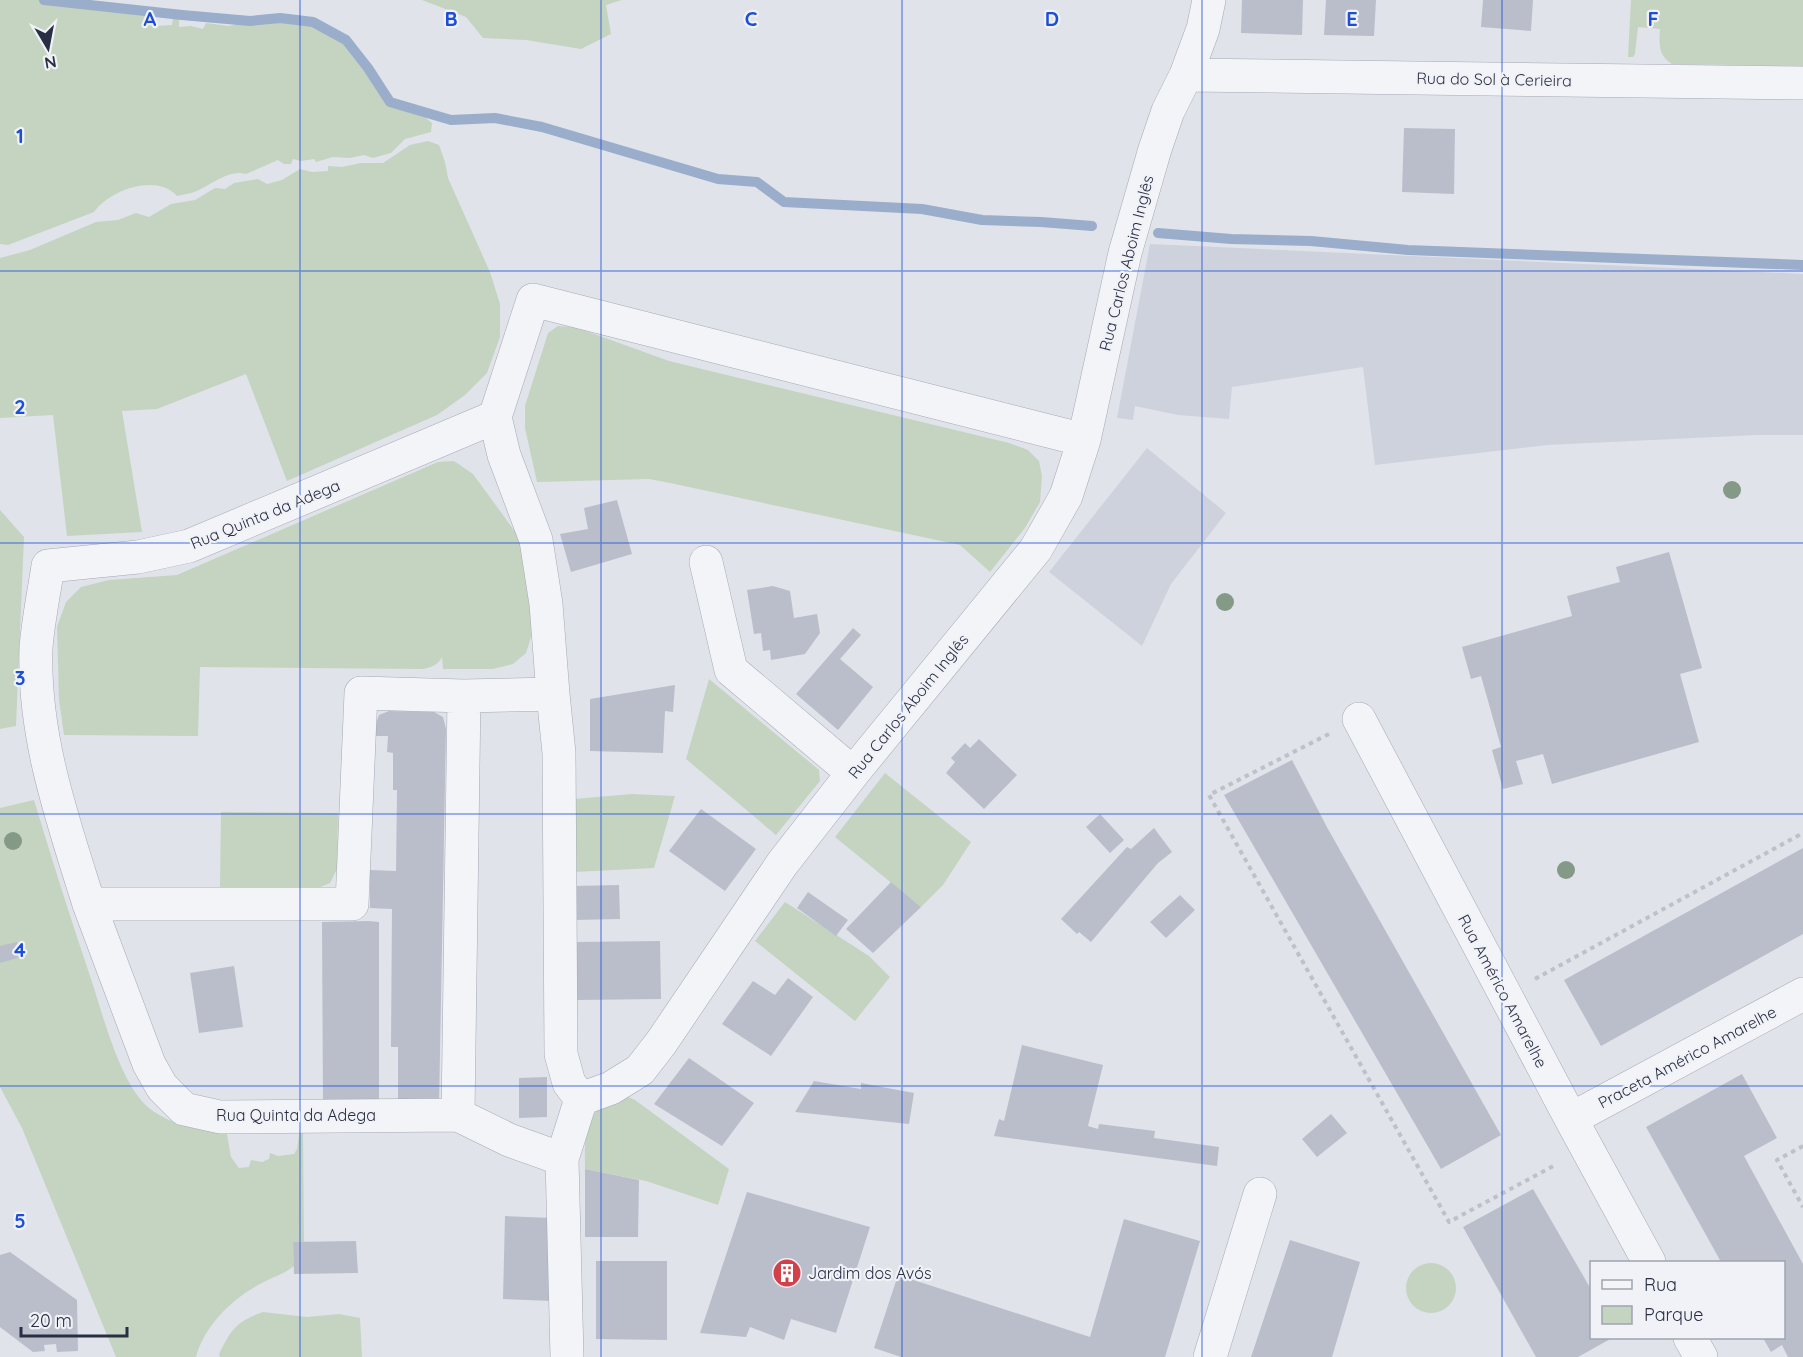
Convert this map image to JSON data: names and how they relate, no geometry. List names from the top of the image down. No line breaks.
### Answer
{"streets":{"street":["Rua do Sol à Cerieira","Rua Carlos Aboim Inglês","Rua Quinta da Adega","Rua Américo Amarelhe","Praceta Américo Amarelhe"]},"crossings":[["Rua do Sol à Cerieira","Rua Carlos Aboim Inglês"],["Rua Américo Amarelhe","Praceta Américo Amarelhe"]],"places":{"building":["Jardim dos Avós"]},"legend":["Rua","Parque"],"scale_bar":"20 m","north":"bottom","grid":{"columns":["A","B","C","D","E","F"],"rows":["1","2","3","4","5"]}}
